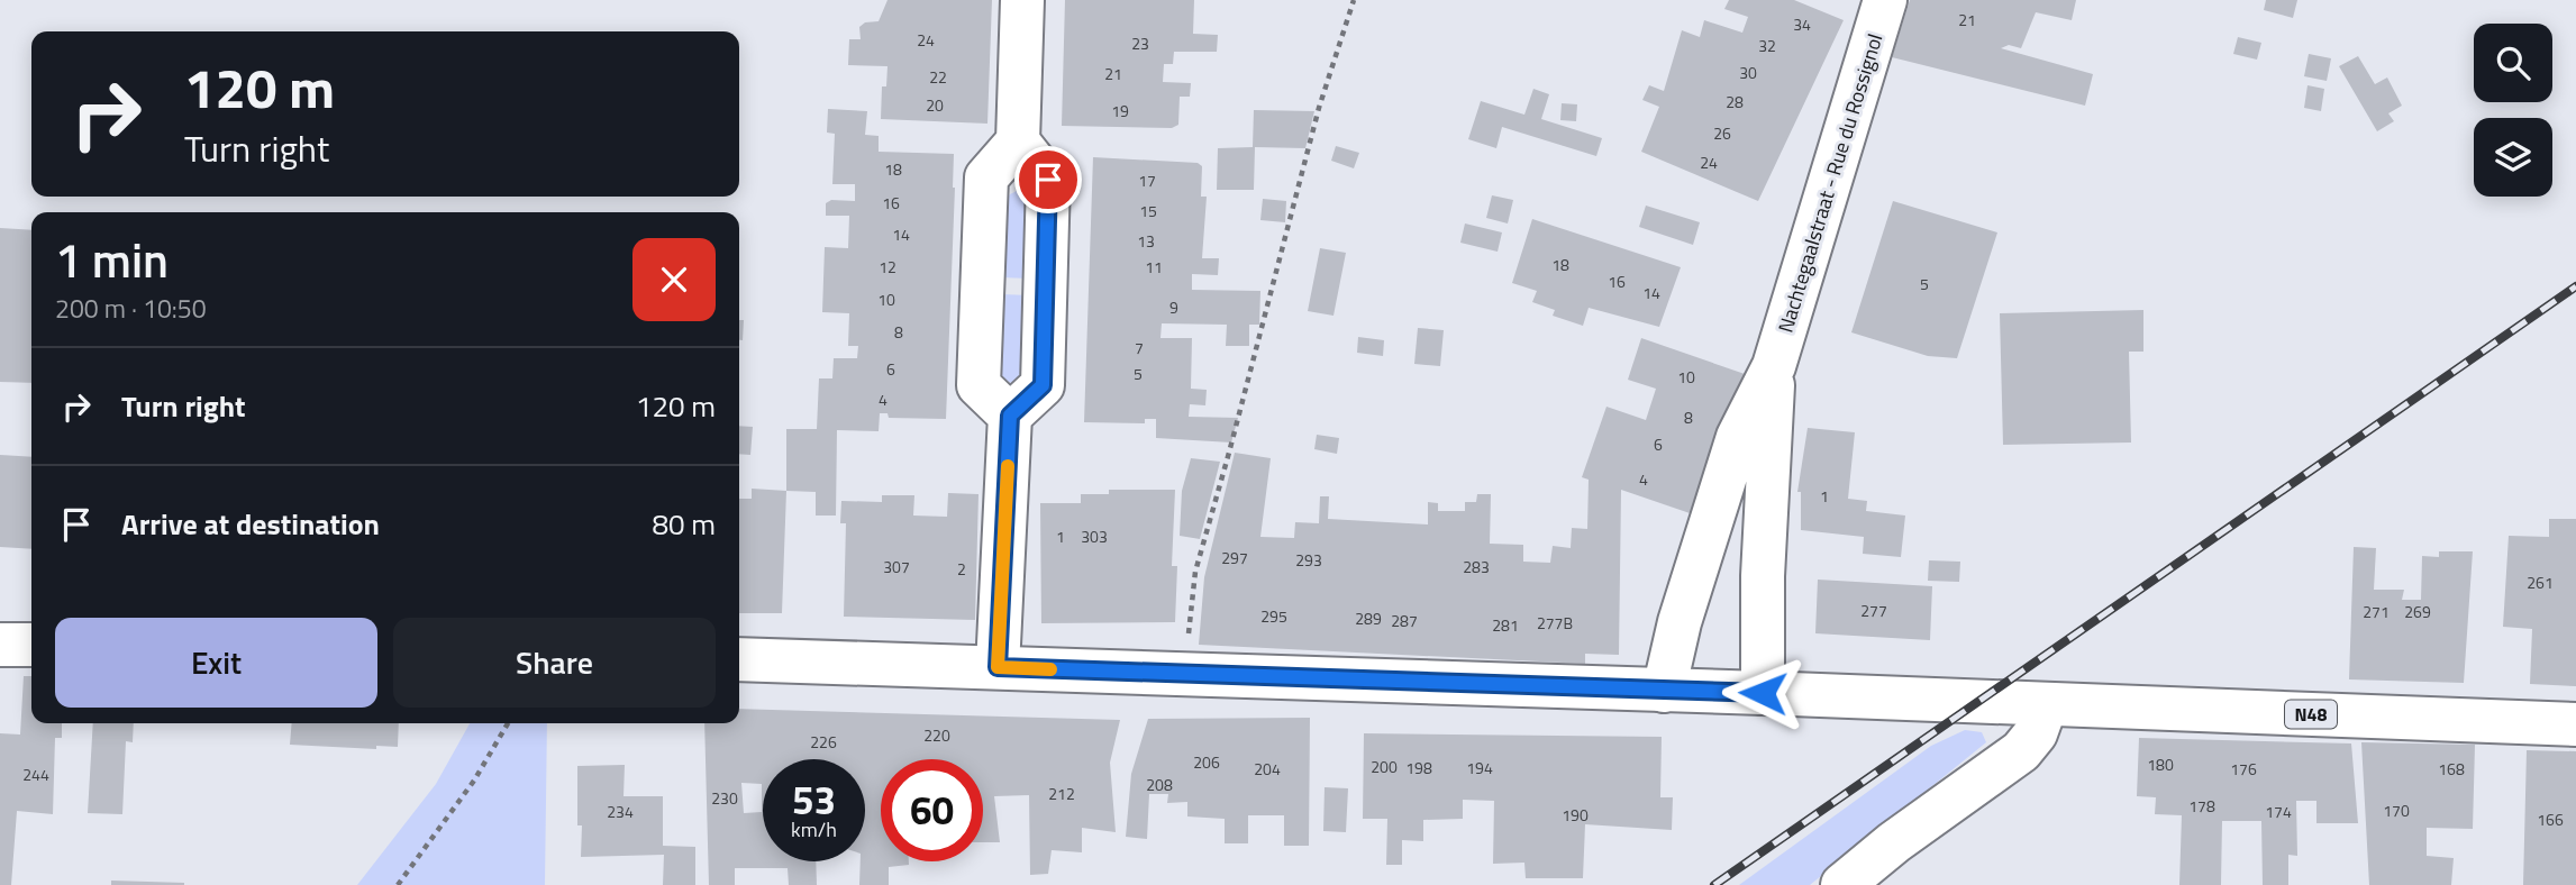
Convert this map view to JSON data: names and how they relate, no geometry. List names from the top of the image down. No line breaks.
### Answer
{"streets":{"street":["Nachtegaalstraat - Rue du Rossignol","N48"]},"crossings":[["Nachtegaalstraat - Rue du Rossignol","N48"]],"house_numbers":["21","34","24","23","32","30","21","22","28","20","19","26","24","18","17","16","15","14","13","18","12","11","16","5","14","10","9","8","7","6","5","10","4","8","6","4","1","1","303","297","293","307","283","2","261","277","271","269","295","289","287","277B","281","220","226","206","180","200","198","194","204","176","168","244","208","212","230","178","170","234","174","190","166"],"page":{"turn":["120 m","Turn right"],"heading":["1 min","200 m · 10:50"],"list":[{"name":"Turn right","value":"120 m"},{"name":"Arrive at destination","value":"80 m"}],"buttons":["Exit","Share"],"speed":"53 km/h","limit":"60"}}
